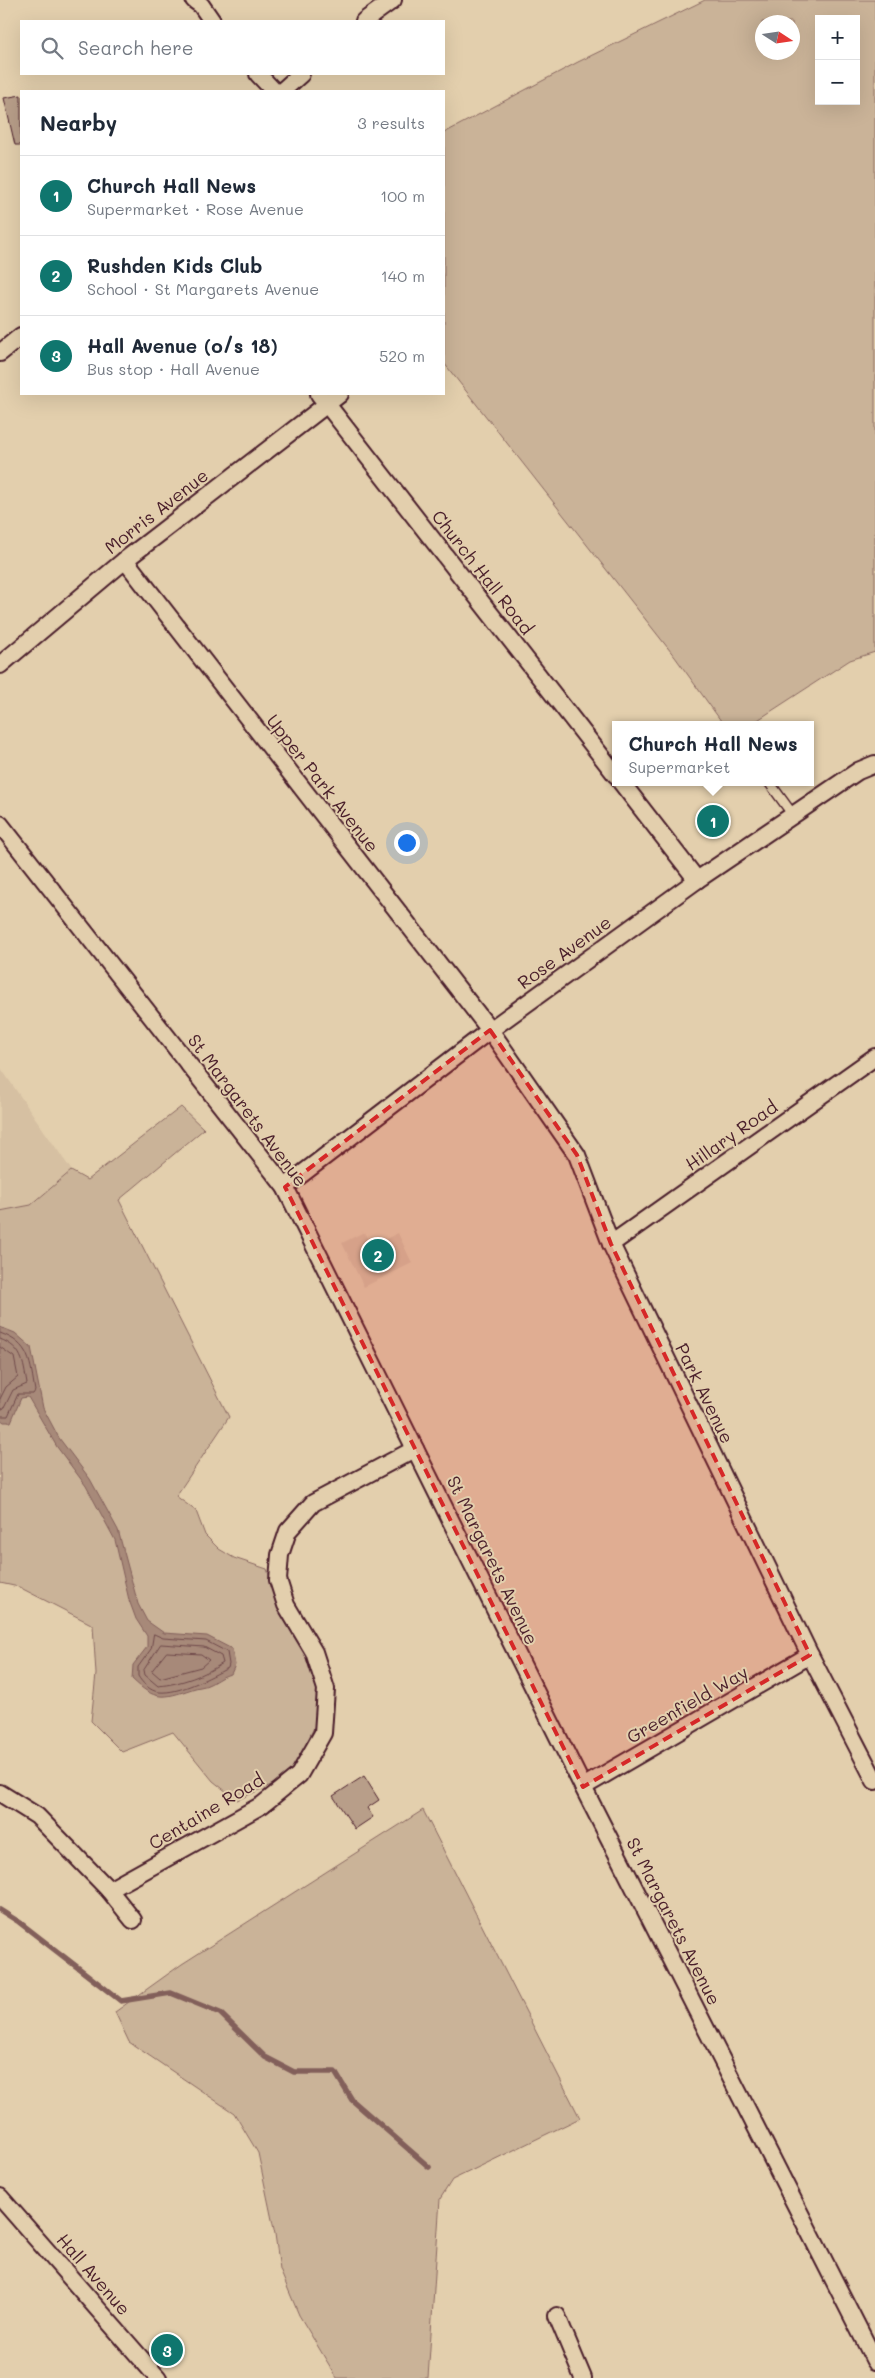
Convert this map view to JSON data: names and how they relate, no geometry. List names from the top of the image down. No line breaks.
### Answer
{"streets":{"street":["Morris Avenue","Church Hall Road","Upper Park Avenue","Rose Avenue","St Margarets Avenue","Hillary Road","Park Avenue","Greenfield Way","Centaine Road","Hall Avenue"]},"crossings":[["Morris Avenue","Church Hall Road"],["Morris Avenue","Upper Park Avenue"],["Upper Park Avenue","Rose Avenue"],["Upper Park Avenue","Park Avenue"],["Rose Avenue","St Margarets Avenue"],["Rose Avenue","Park Avenue"],["St Margarets Avenue","Greenfield Way"],["St Margarets Avenue","Centaine Road"],["Hillary Road","Park Avenue"],["Park Avenue","Greenfield Way"]],"north":"right","page":{"map_buttons":["+","−"],"search":"Search here","heading":["Nearby","3 results"],"list":[{"mark":"1","name":"Church Hall News","note":"Supermarket · Rose Avenue","value":"100 m"},{"mark":"2","name":"Rushden Kids Club","note":"School · St Margarets Avenue","value":"140 m"},{"mark":"3","name":"Hall Avenue (o/s 18)","note":"Bus stop · Hall Avenue","value":"520 m"}],"popup":["Church Hall News","Supermarket"],"pins":["1","2","3"]}}
